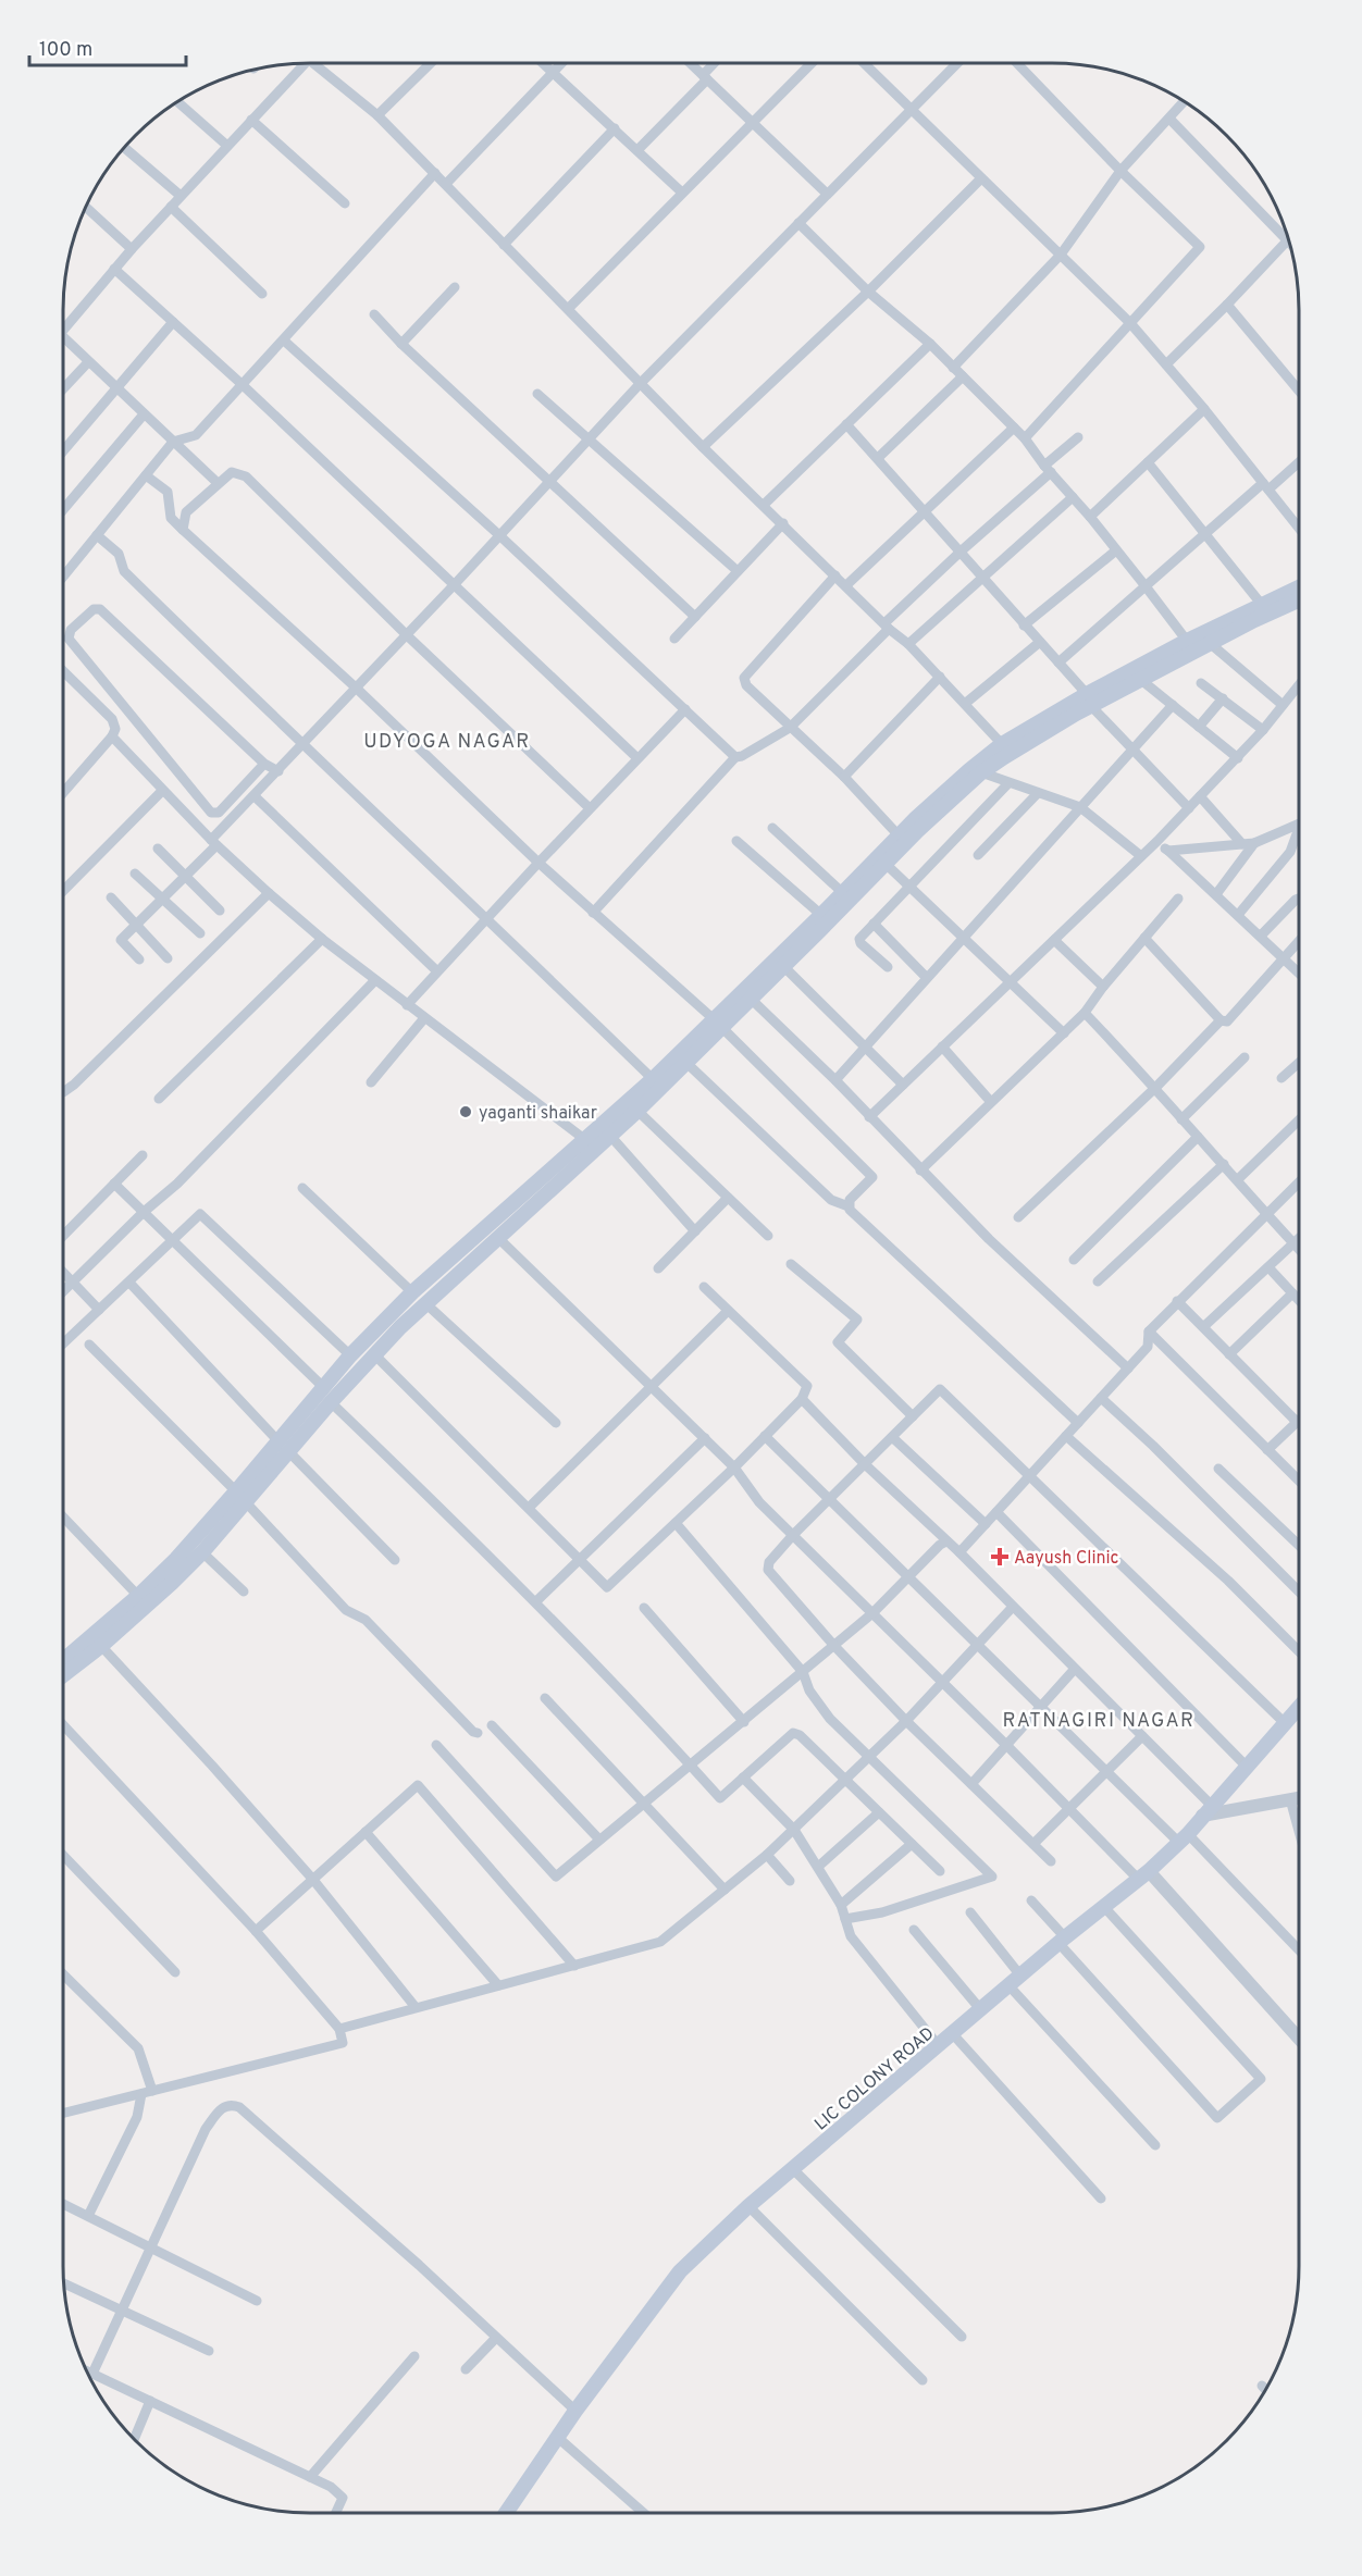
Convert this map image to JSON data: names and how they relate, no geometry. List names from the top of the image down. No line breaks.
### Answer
{"streets":{"main road":["LIC COLONY ROAD"]},"districts":["UDYOGA NAGAR","RATNAGIRI NAGAR"],"places":{"other":["yaganti shaikar"],"health":["Aayush Clinic"]},"scale_bar":"100 m"}
